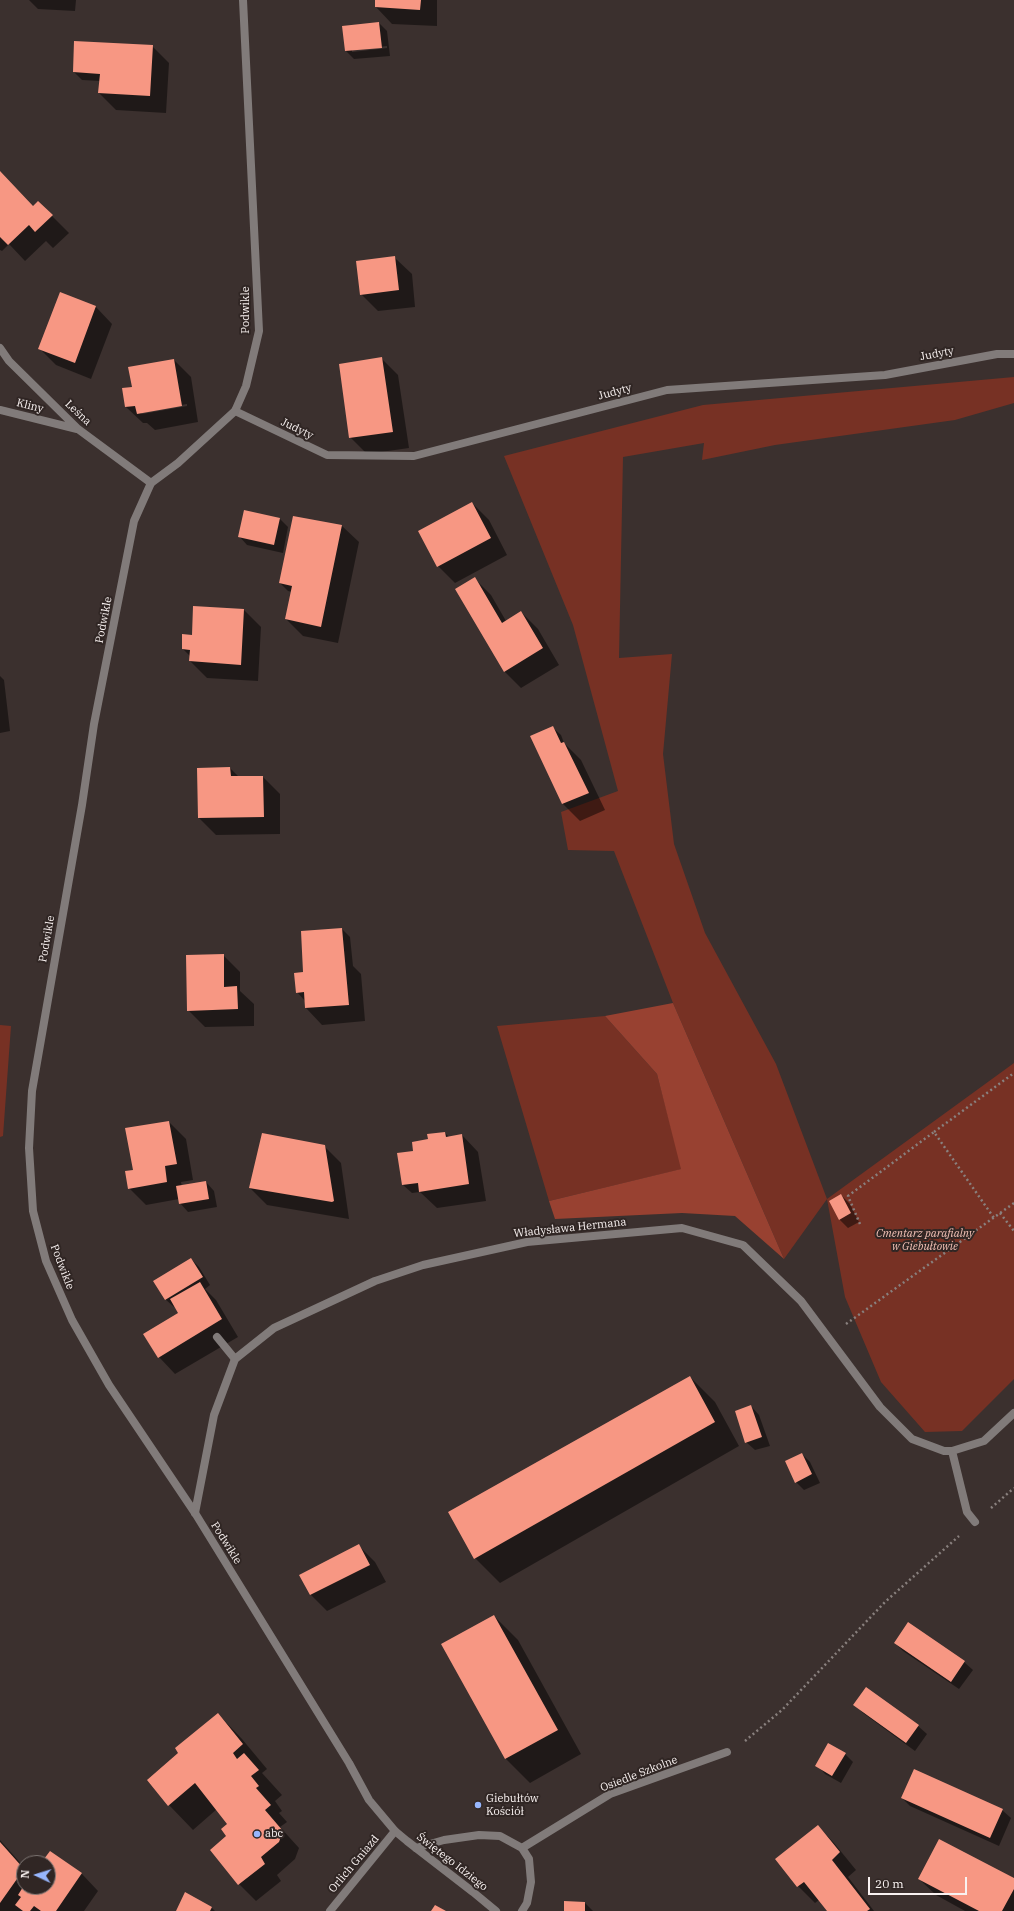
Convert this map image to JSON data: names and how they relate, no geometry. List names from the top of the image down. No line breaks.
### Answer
{"streets":{"street":["Podwikle","Judyty","Kliny","Leśna","Władysława Hermana","Osiedle Szkolne","Świętego Idziego","Orlich Gniazd"]},"crossings":[["Podwikle","Judyty"],["Podwikle","Leśna"],["Podwikle","Świętego Idziego"],["Podwikle","Orlich Gniazd"],["Kliny","Leśna"],["Świętego Idziego","Orlich Gniazd"]],"parks":["Cmentarz parafialny w Giebułtowie"],"places":["Giebułtów Kościół","abc"],"scale_bar":"20 m","north":"left"}
